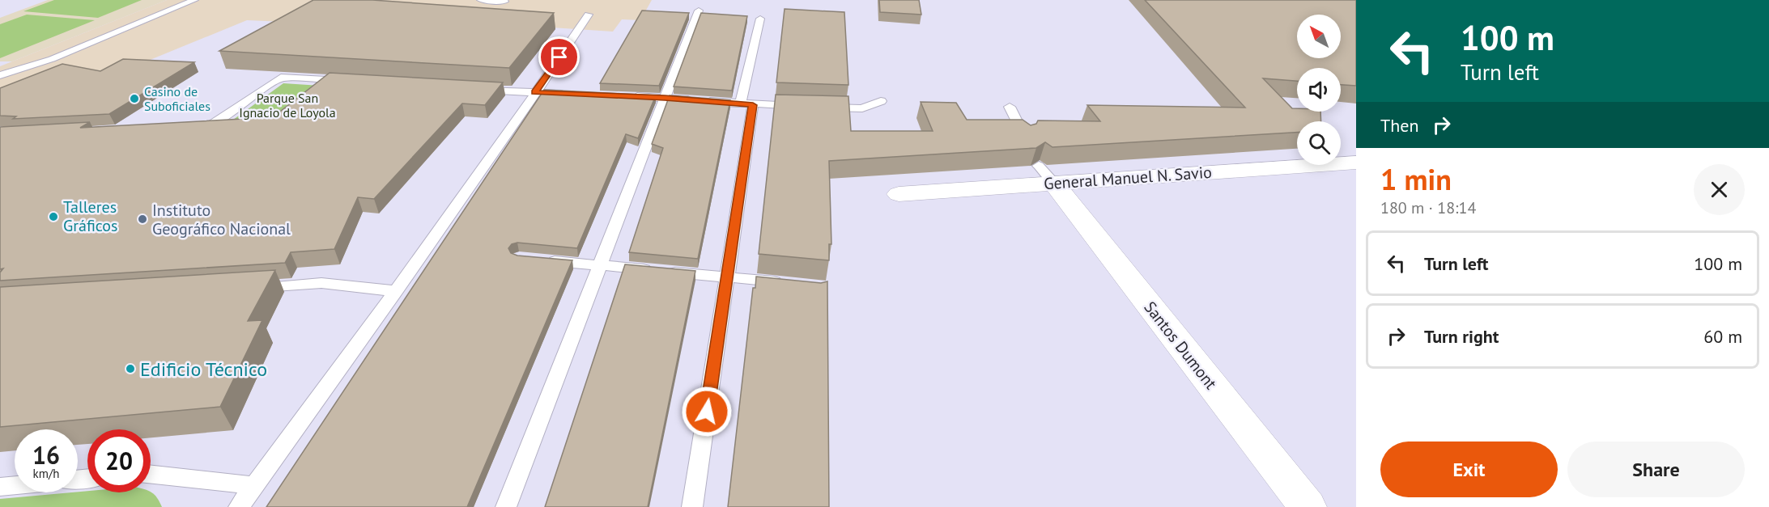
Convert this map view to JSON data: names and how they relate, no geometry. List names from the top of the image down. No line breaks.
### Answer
{"streets":{"street":["General Manuel N. Savio","Santos Dumont"]},"crossings":[["General Manuel N. Savio","Santos Dumont"]],"parks":["Parque San Ignacio de Loyola"],"places":["Casino de Suboficiales","Talleres Gráficos","Instituto Geográfico Nacional","Edificio Técnico"],"north":"top left","page":{"turn":["100 m","Turn left"],"then":"Then","heading":["1 min","180 m · 18:14"],"list":[{"name":"Turn left","value":"100 m"},{"name":"Turn right","value":"60 m"}],"speed":"16 km/h","limit":"20","buttons":["Exit","Share"]}}
